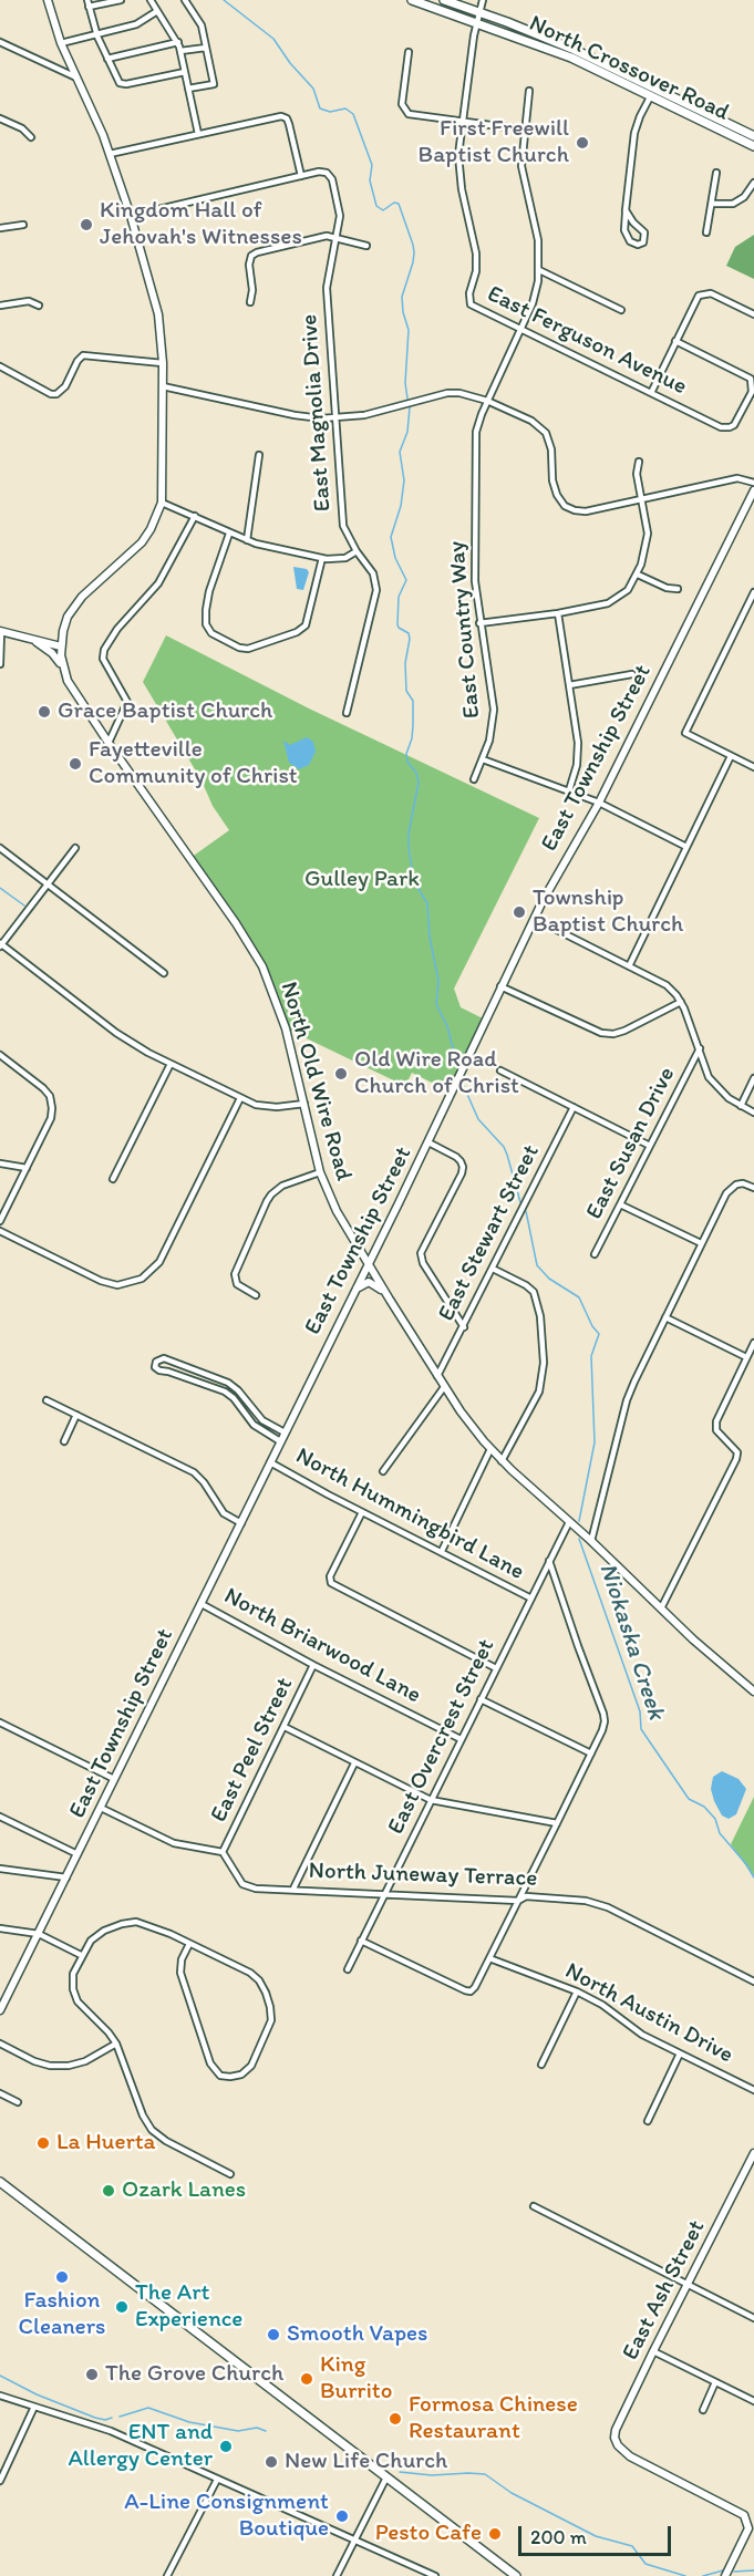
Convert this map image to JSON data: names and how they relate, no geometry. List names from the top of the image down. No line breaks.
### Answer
{"streets":{"main road":["North Crossover Road"],"street":["East Ferguson Avenue","East Magnolia Drive","East Country Way","East Township Street","North Old Wire Road","East Susan Drive","East Stewart Street","North Hummingbird Lane","North Briarwood Lane","East Overcrest Street","East Peel Street","North Juneway Terrace","North Austin Drive","East Ash Street"]},"crossings":[["North Crossover Road","East Ferguson Avenue"],["East Ferguson Avenue","East Country Way"],["East Township Street","North Old Wire Road"],["East Township Street","North Hummingbird Lane"],["East Township Street","North Briarwood Lane"],["North Old Wire Road","East Stewart Street"],["North Old Wire Road","East Overcrest Street"],["North Hummingbird Lane","East Overcrest Street"],["North Briarwood Lane","East Overcrest Street"],["North Briarwood Lane","East Peel Street"],["East Overcrest Street","North Juneway Terrace"],["East Peel Street","North Juneway Terrace"]],"water":["Niokaska Creek"],"parks":["Gulley Park"],"places":["First Freewill Baptist Church","Kingdom Hall of Jehovah's Witnesses","Grace Baptist Church","Fayetteville Community of Christ","Township Baptist Church","Old Wire Road Church of Christ","La Huerta","Ozark Lanes","Fashion Cleaners","The Art Experience","Smooth Vapes","The Grove Church","King Burrito","Formosa Chinese Restaurant","ENT and Allergy Center","New Life Church","A-Line Consignment Boutique","Pesto Cafe"],"scale_bar":"200 m"}
